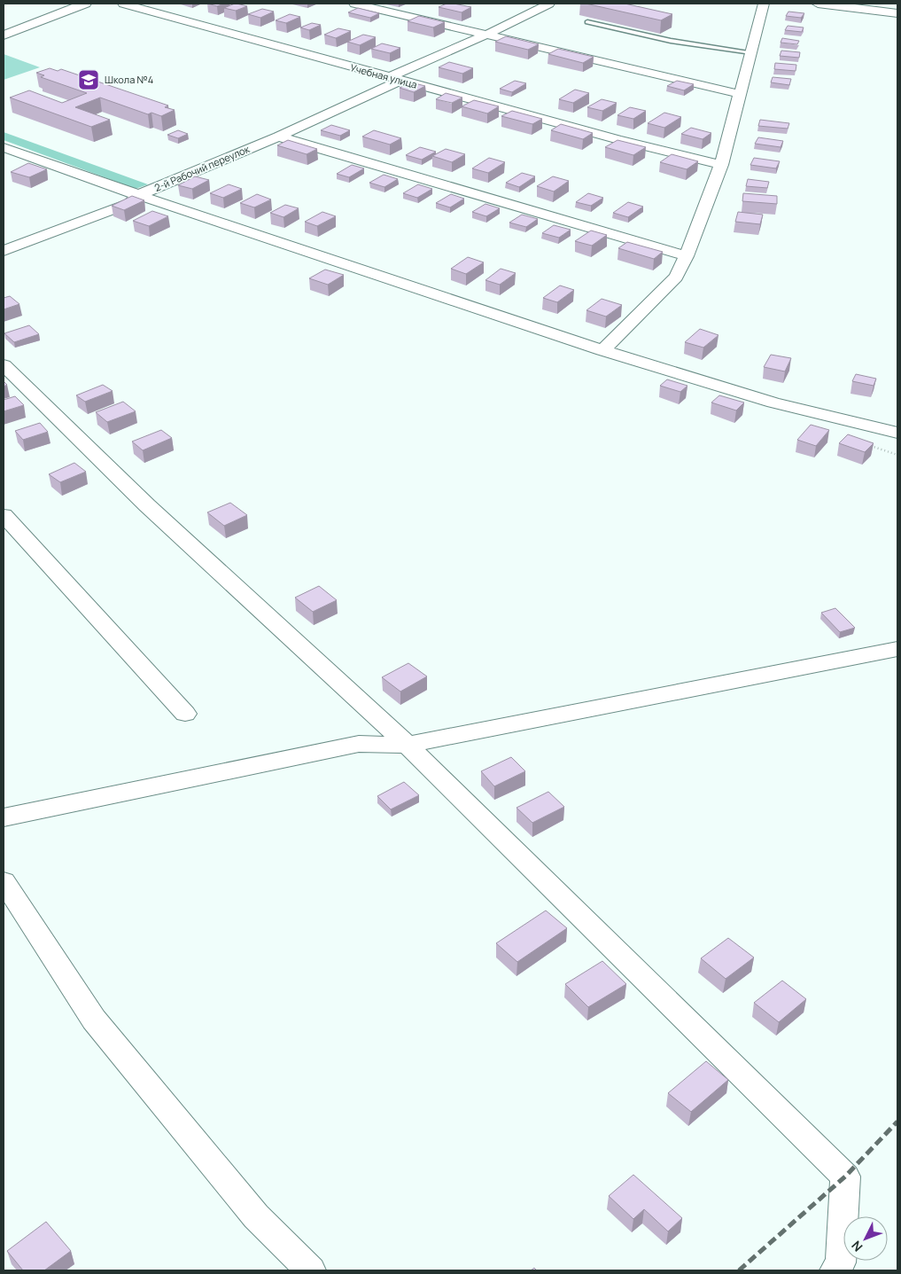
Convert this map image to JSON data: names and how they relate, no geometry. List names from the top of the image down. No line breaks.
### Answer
{"streets":{"street":["Учебная улица","2-й Рабочий переулок"]},"crossings":[["Учебная улица","2-й Рабочий переулок"]],"places":{"school or university":["Школа №4"]},"north":"bottom left"}
